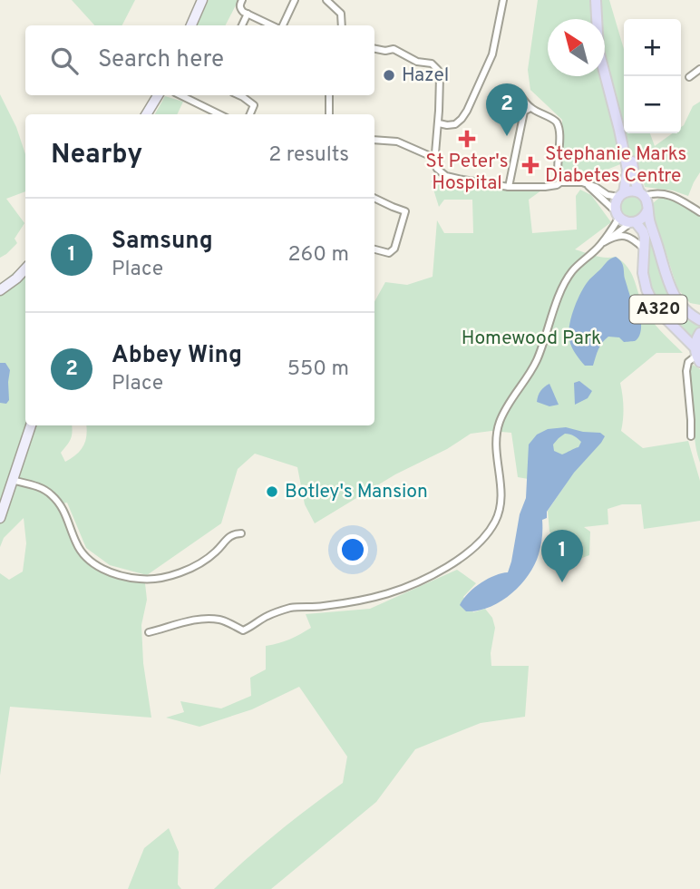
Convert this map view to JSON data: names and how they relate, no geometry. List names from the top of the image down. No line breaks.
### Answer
{"streets":{"main road":["A320"]},"parks":["Homewood Park"],"places":{"other":["Hazel","Botley's Mansion"],"health":["St Peter's Hospital","Stephanie Marks Diabetes Centre"]},"north":"top left","page":{"map_buttons":["+","−"],"search":"Search here","pins":["2","1"],"heading":["Nearby","2 results"],"list":[{"mark":"1","name":"Samsung","note":"Place","value":"260 m"},{"mark":"2","name":"Abbey Wing","note":"Place","value":"550 m"}]}}
